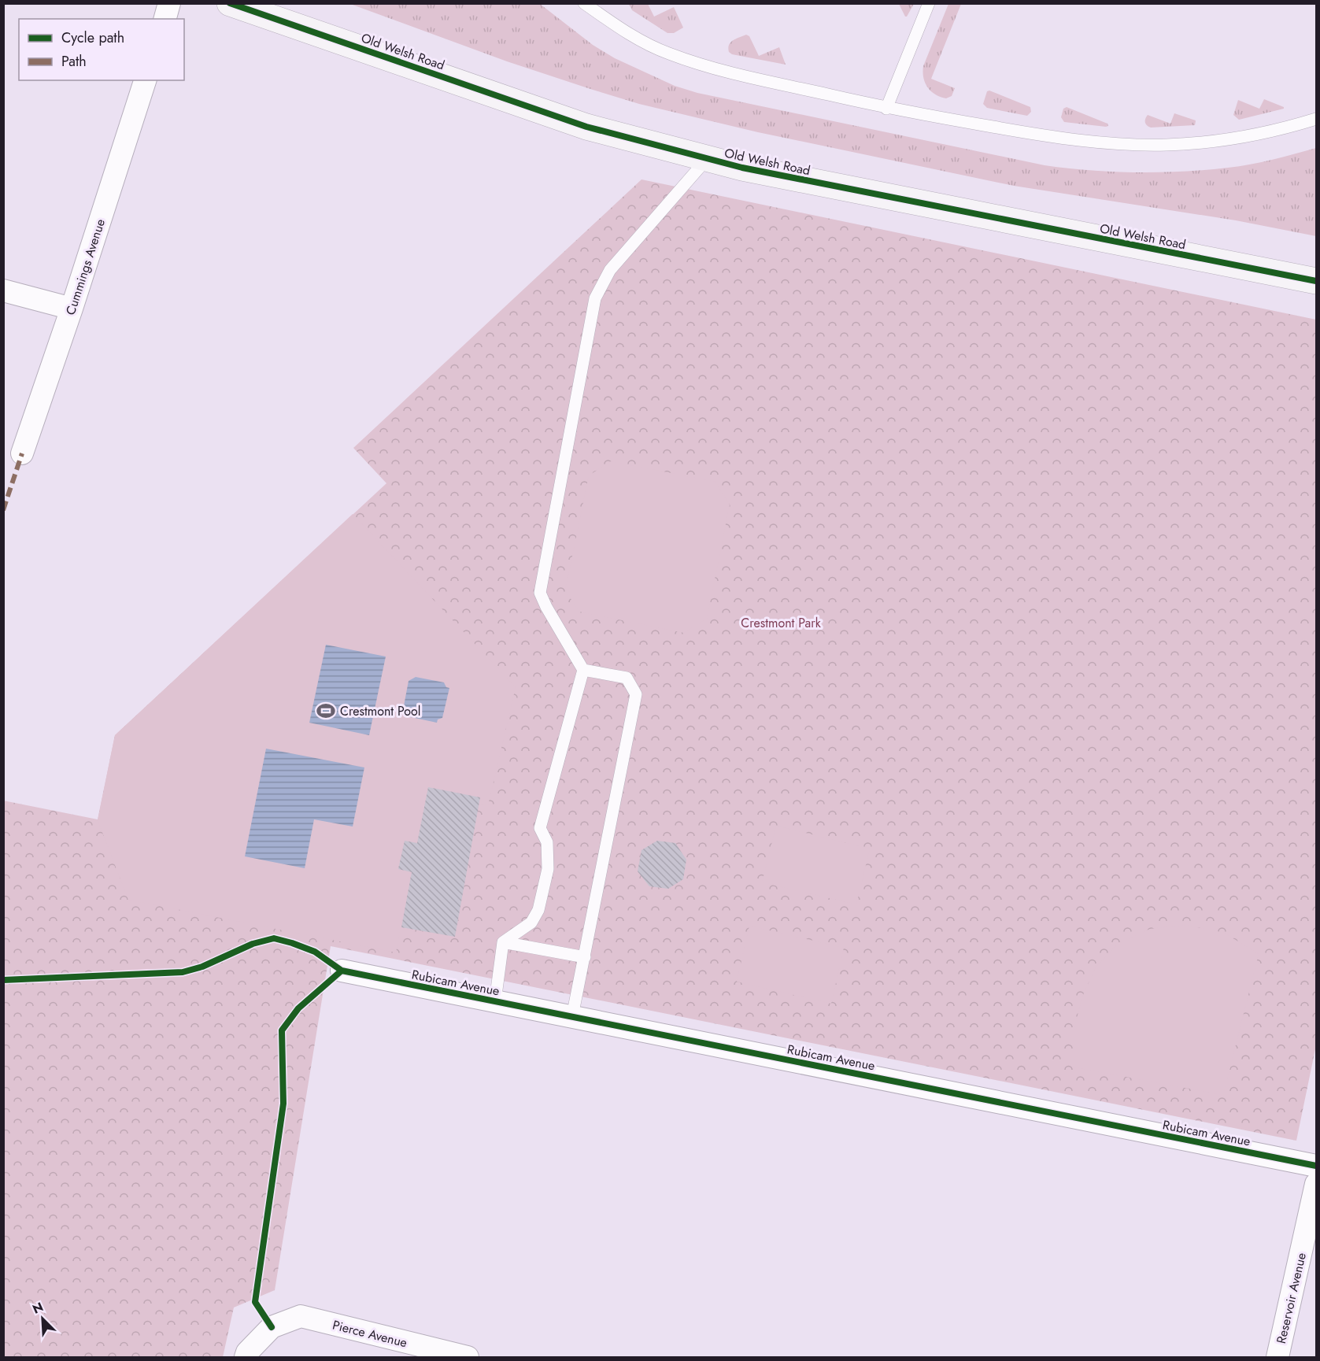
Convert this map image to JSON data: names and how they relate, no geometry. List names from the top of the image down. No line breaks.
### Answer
{"streets":{"street":["Old Welsh Road","Cummings Avenue","Rubicam Avenue","Reservoir Avenue","Pierce Avenue"]},"parks":["Crestmont Park"],"places":{"sports":["Crestmont Pool"]},"legend":["Cycle path","Path"],"north":"top left"}
